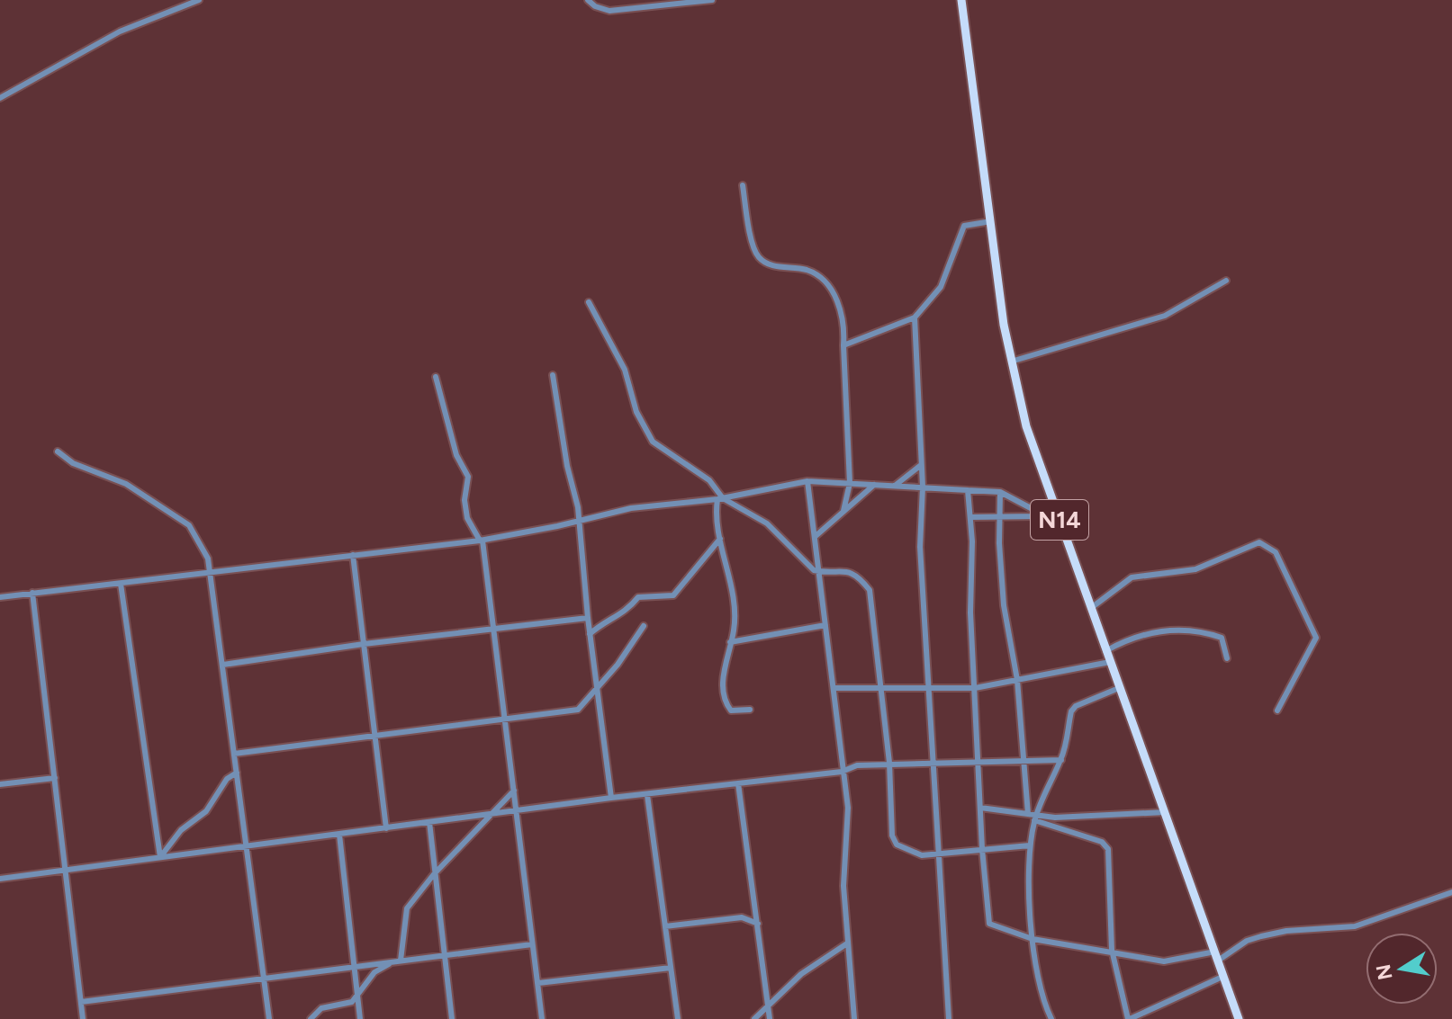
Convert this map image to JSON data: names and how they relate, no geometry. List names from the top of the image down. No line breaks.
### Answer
{"streets":{"main road":["N14"]},"north":"left"}
